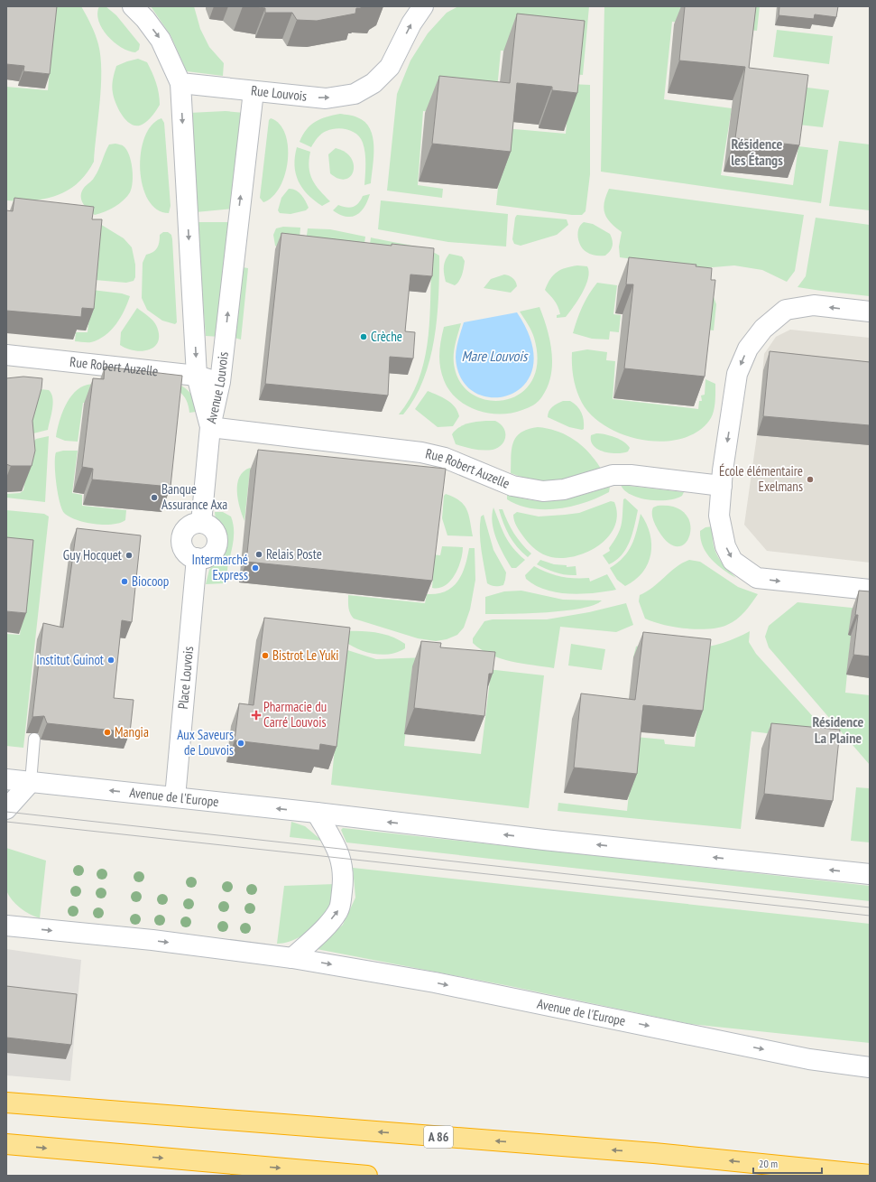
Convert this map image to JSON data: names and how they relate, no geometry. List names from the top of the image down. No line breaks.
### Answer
{"streets":{"highway":["A 86"],"street":["Rue Louvois","Rue Robert Auzelle","Avenue Louvois","Place Louvois","Avenue de l'Europe"]},"crossings":[["Rue Louvois","Avenue Louvois"],["Rue Robert Auzelle","Avenue Louvois"],["Place Louvois","Avenue de l'Europe"]],"one_way":["Rue Louvois"],"districts":["Résidence les Étangs","Résidence La Plaine"],"water":["Mare Louvois"],"places":{"other":["Crèche","École élémentaire Exelmans","Banque Assurance Axa","Relais Poste","Guy Hocquet","Intermarché Express","Biocoop","Bistrot Le Yuki","Institut Guinot","Mangia","Aux Saveurs de Louvois"],"health":["Pharmacie du Carré Louvois"]},"scale_bar":"20 m"}
